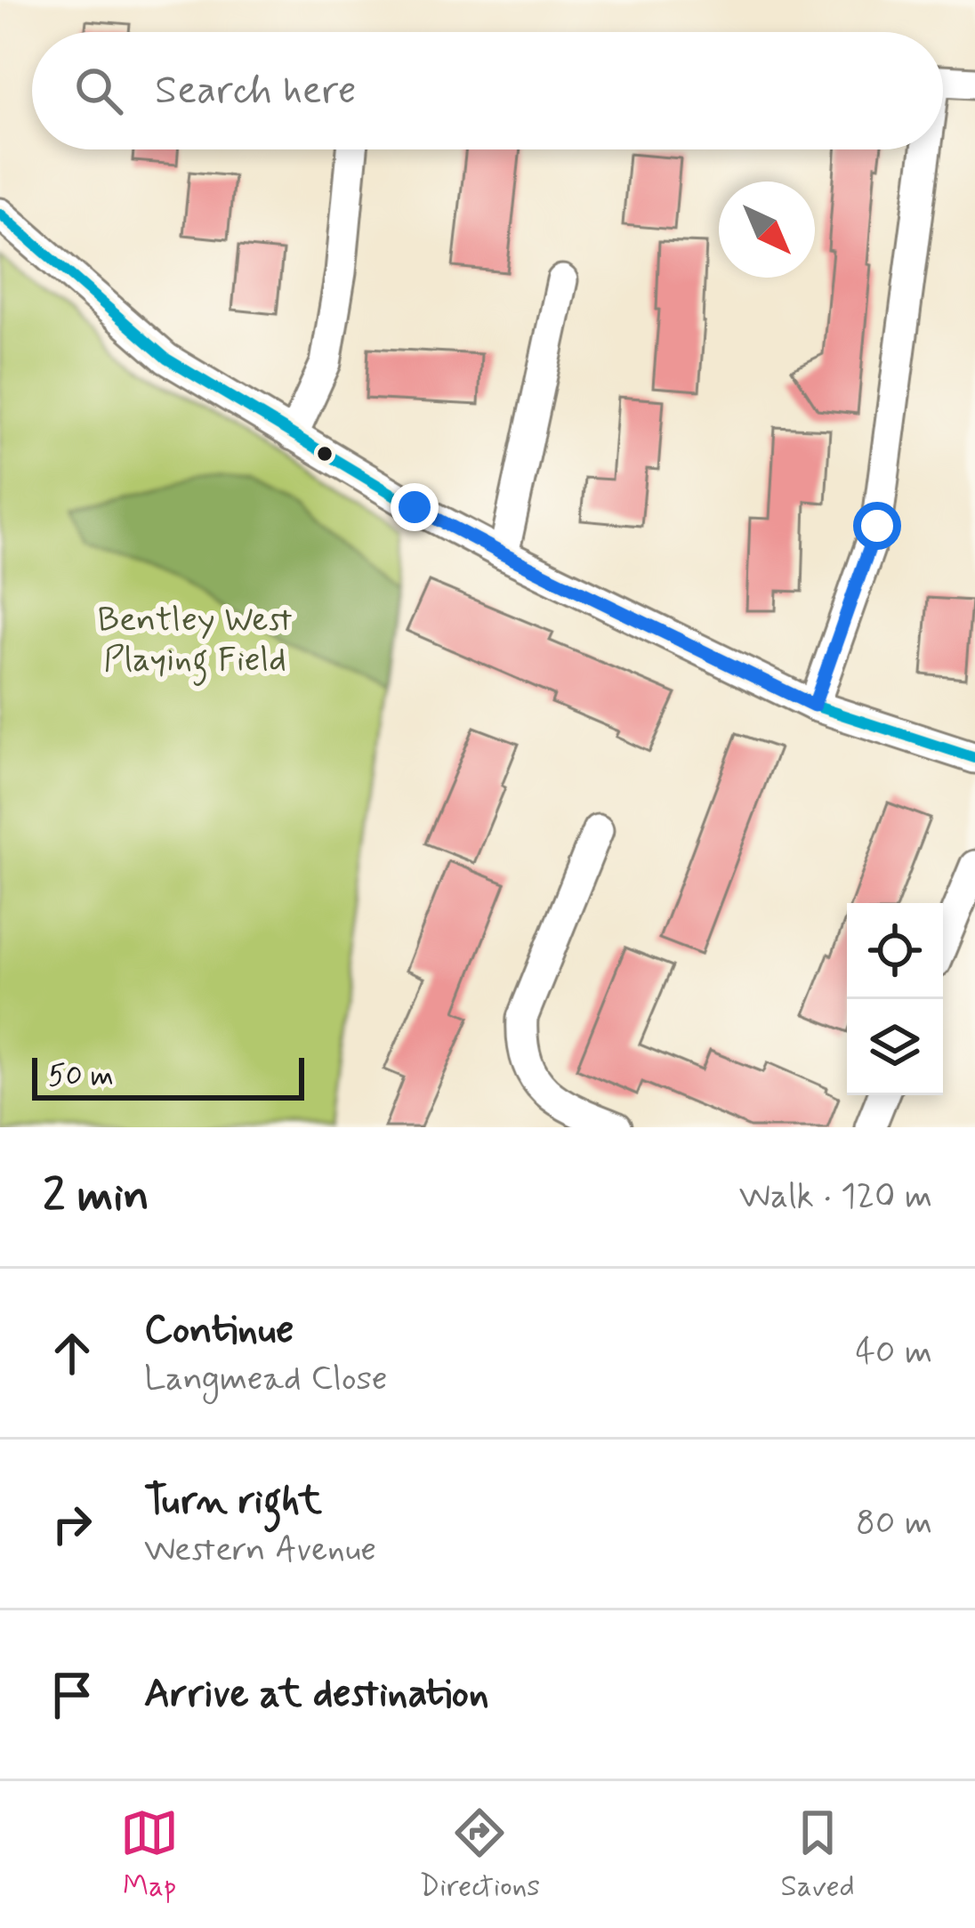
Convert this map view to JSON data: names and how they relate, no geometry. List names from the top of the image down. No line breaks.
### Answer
{"parks":["Bentley West Playing Field"],"scale_bar":"50 m","north":"bottom right","page":{"search":"Search here","scale":"50 m","heading":["2 min","Walk · 120 m"],"list":[["Continue","Langmead Close","40 m"],["Turn right","Western Avenue","80 m"],"Arrive at destination"],"nav":["Map","Directions","Saved"]}}
